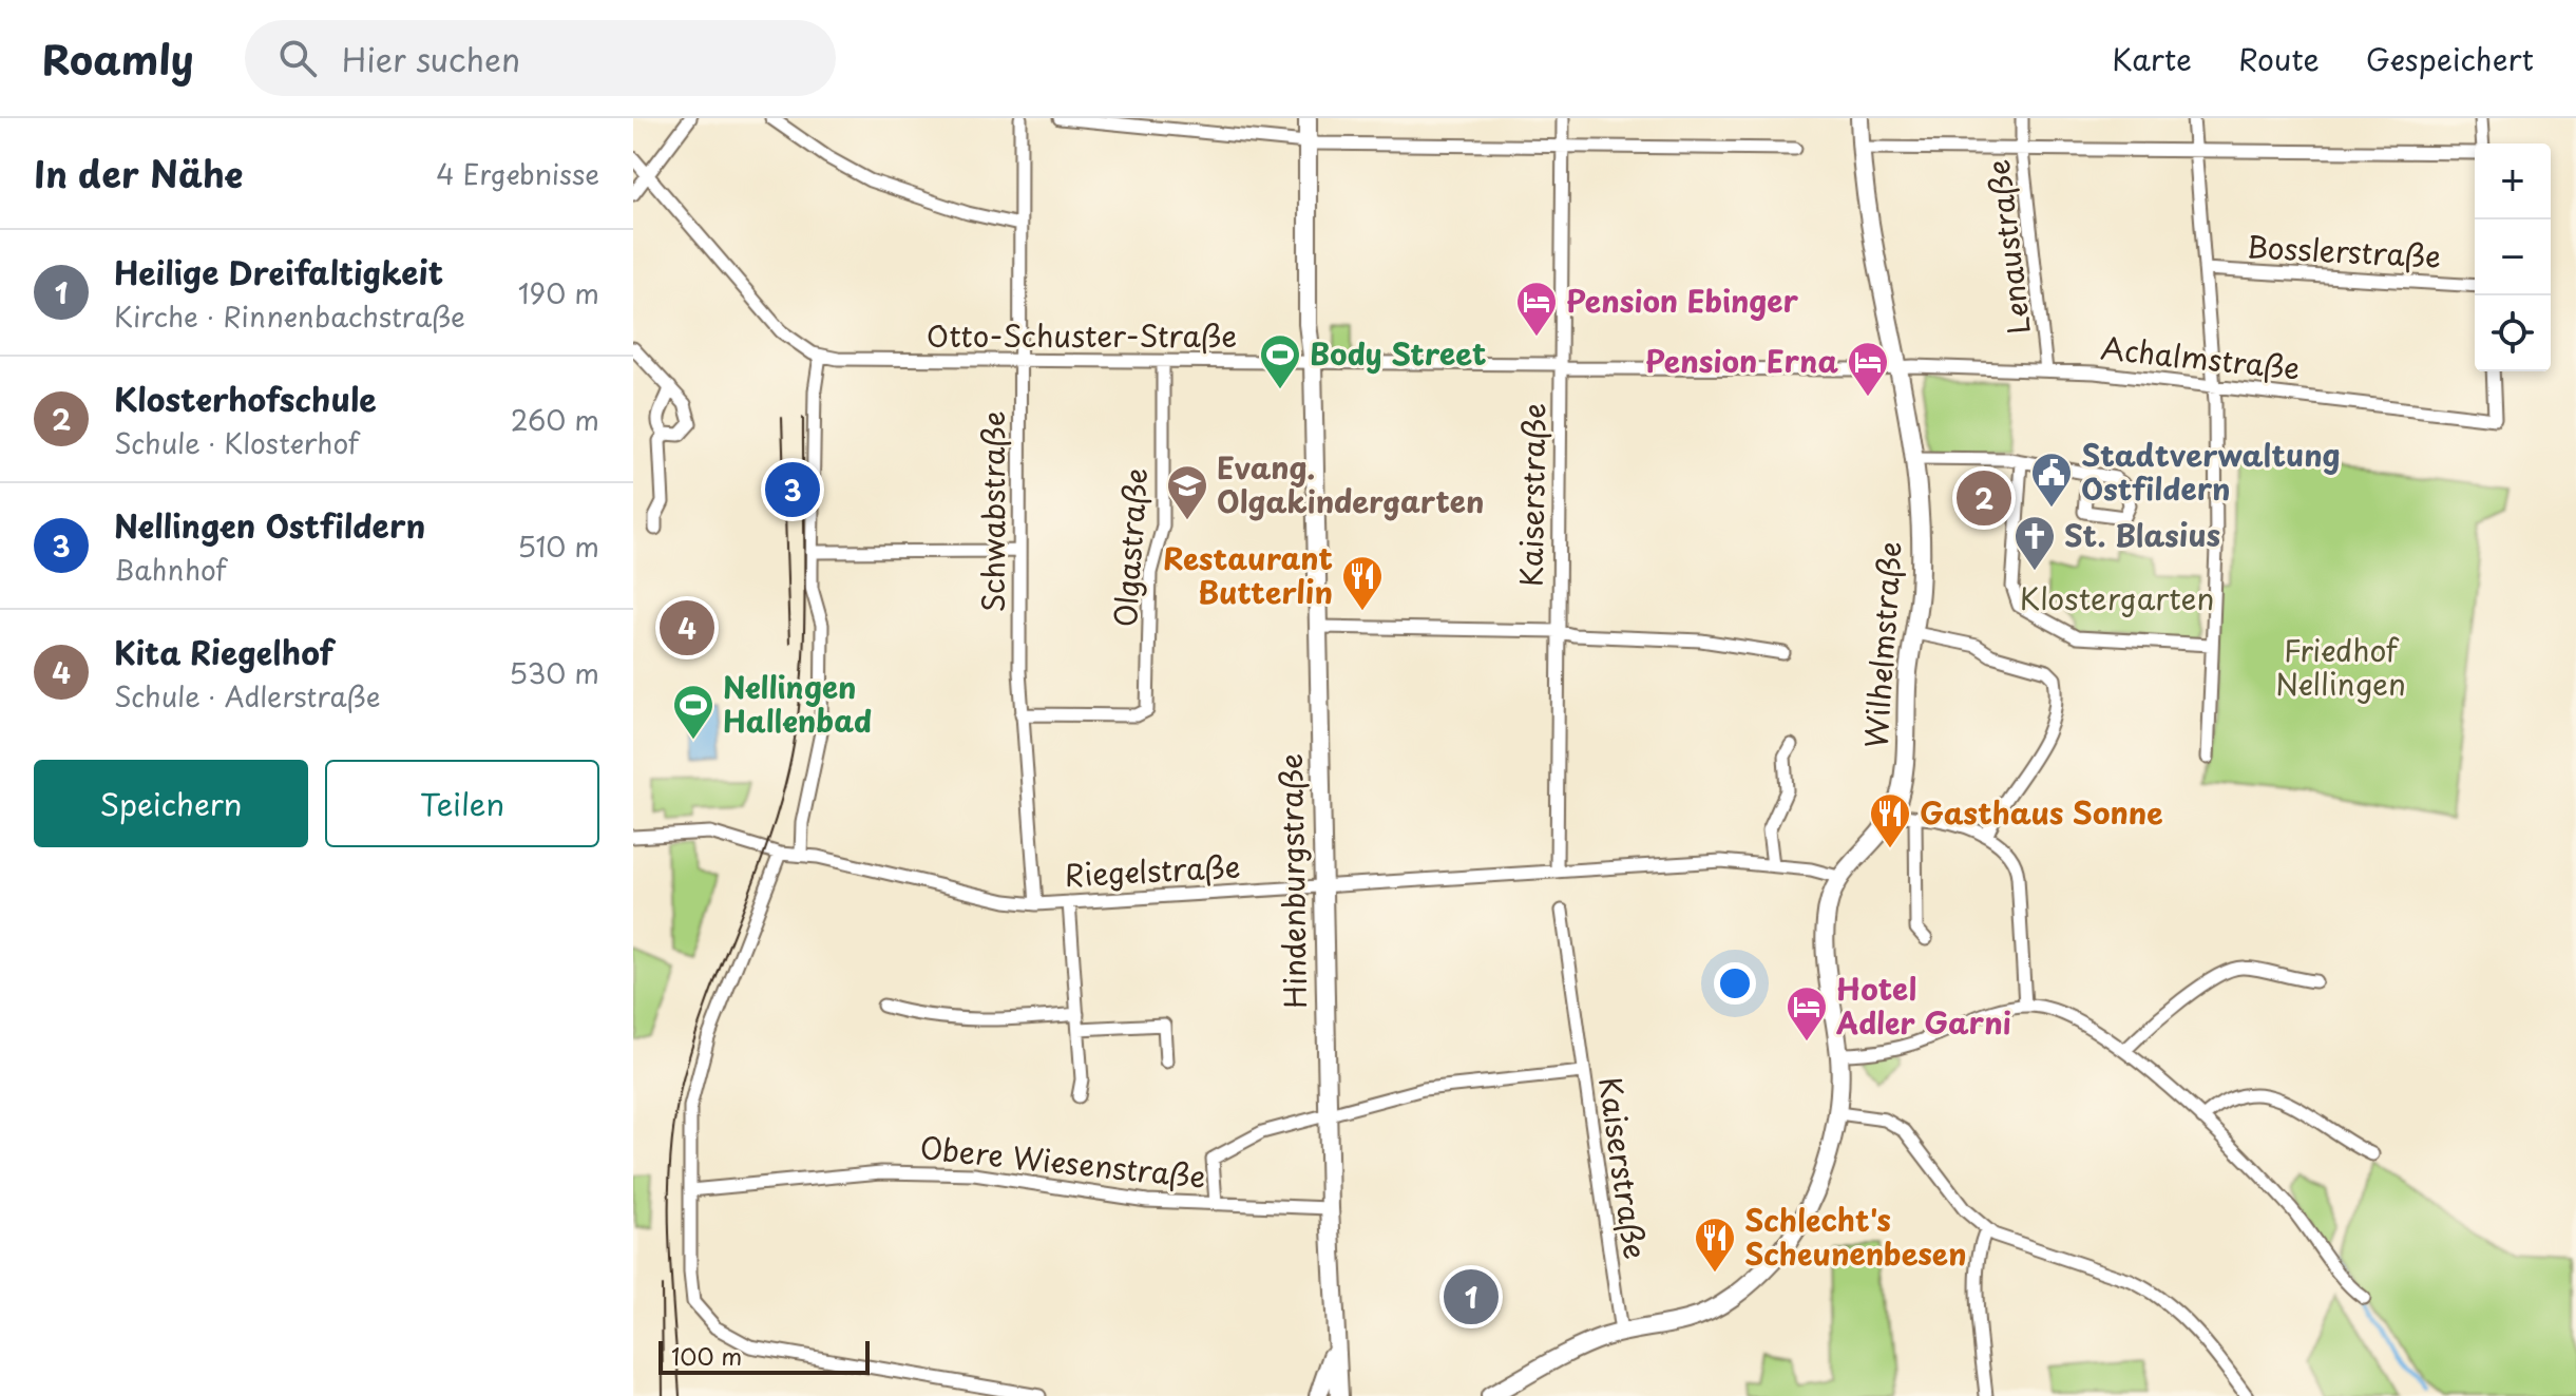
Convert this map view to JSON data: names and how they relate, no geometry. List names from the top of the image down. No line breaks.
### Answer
{"streets":{"street":["Lenaustraße","Bosslerstraße","Otto-Schuster-Straße","Achalmstraße","Kaiserstraße","Schwabstraße","Olgastraße","Wilhelmstraße","Riegelstraße","Hindenburgstraße","Obere Wiesenstraße"]},"crossings":[["Lenaustraße","Achalmstraße"],["Otto-Schuster-Straße","Achalmstraße"],["Otto-Schuster-Straße","Kaiserstraße"],["Otto-Schuster-Straße","Schwabstraße"],["Otto-Schuster-Straße","Olgastraße"],["Otto-Schuster-Straße","Wilhelmstraße"],["Otto-Schuster-Straße","Hindenburgstraße"],["Achalmstraße","Wilhelmstraße"],["Kaiserstraße","Wilhelmstraße"],["Kaiserstraße","Riegelstraße"],["Schwabstraße","Olgastraße"],["Schwabstraße","Riegelstraße"],["Wilhelmstraße","Riegelstraße"],["Riegelstraße","Hindenburgstraße"],["Hindenburgstraße","Obere Wiesenstraße"]],"parks":["Klostergarten","Friedhof Nellingen"],"places":{"hotel":["Pension Ebinger","Pension Erna","Hotel Adler Garni"],"sports":["Body Street","Nellingen Hallenbad"],"public building":["Stadtverwaltung Ostfildern"],"school or university":["Evang. Olgakindergarten"],"church":["St. Blasius"],"restaurant":["Restaurant Butterlin","Gasthaus Sonne","Schlecht's Scheunenbesen"]},"scale_bar":"100 m","page":{"header":"Roamly","search":"Hier suchen","nav":["Karte","Route","Gespeichert"],"heading":["In der Nähe","4 Ergebnisse"],"map_buttons":["+","−"],"list":[{"mark":"1","name":"Heilige Dreifaltigkeit","note":"Kirche · Rinnenbachstraße","value":"190 m"},{"mark":"2","name":"Klosterhofschule","note":"Schule · Klosterhof","value":"260 m"},{"mark":"3","name":"Nellingen Ostfildern","note":"Bahnhof","value":"510 m"},{"mark":"4","name":"Kita Riegelhof","note":"Schule · Adlerstraße","value":"530 m"}],"pins":["3","2","4","1"],"buttons":["Speichern","Teilen"],"scale":"100 m"}}
